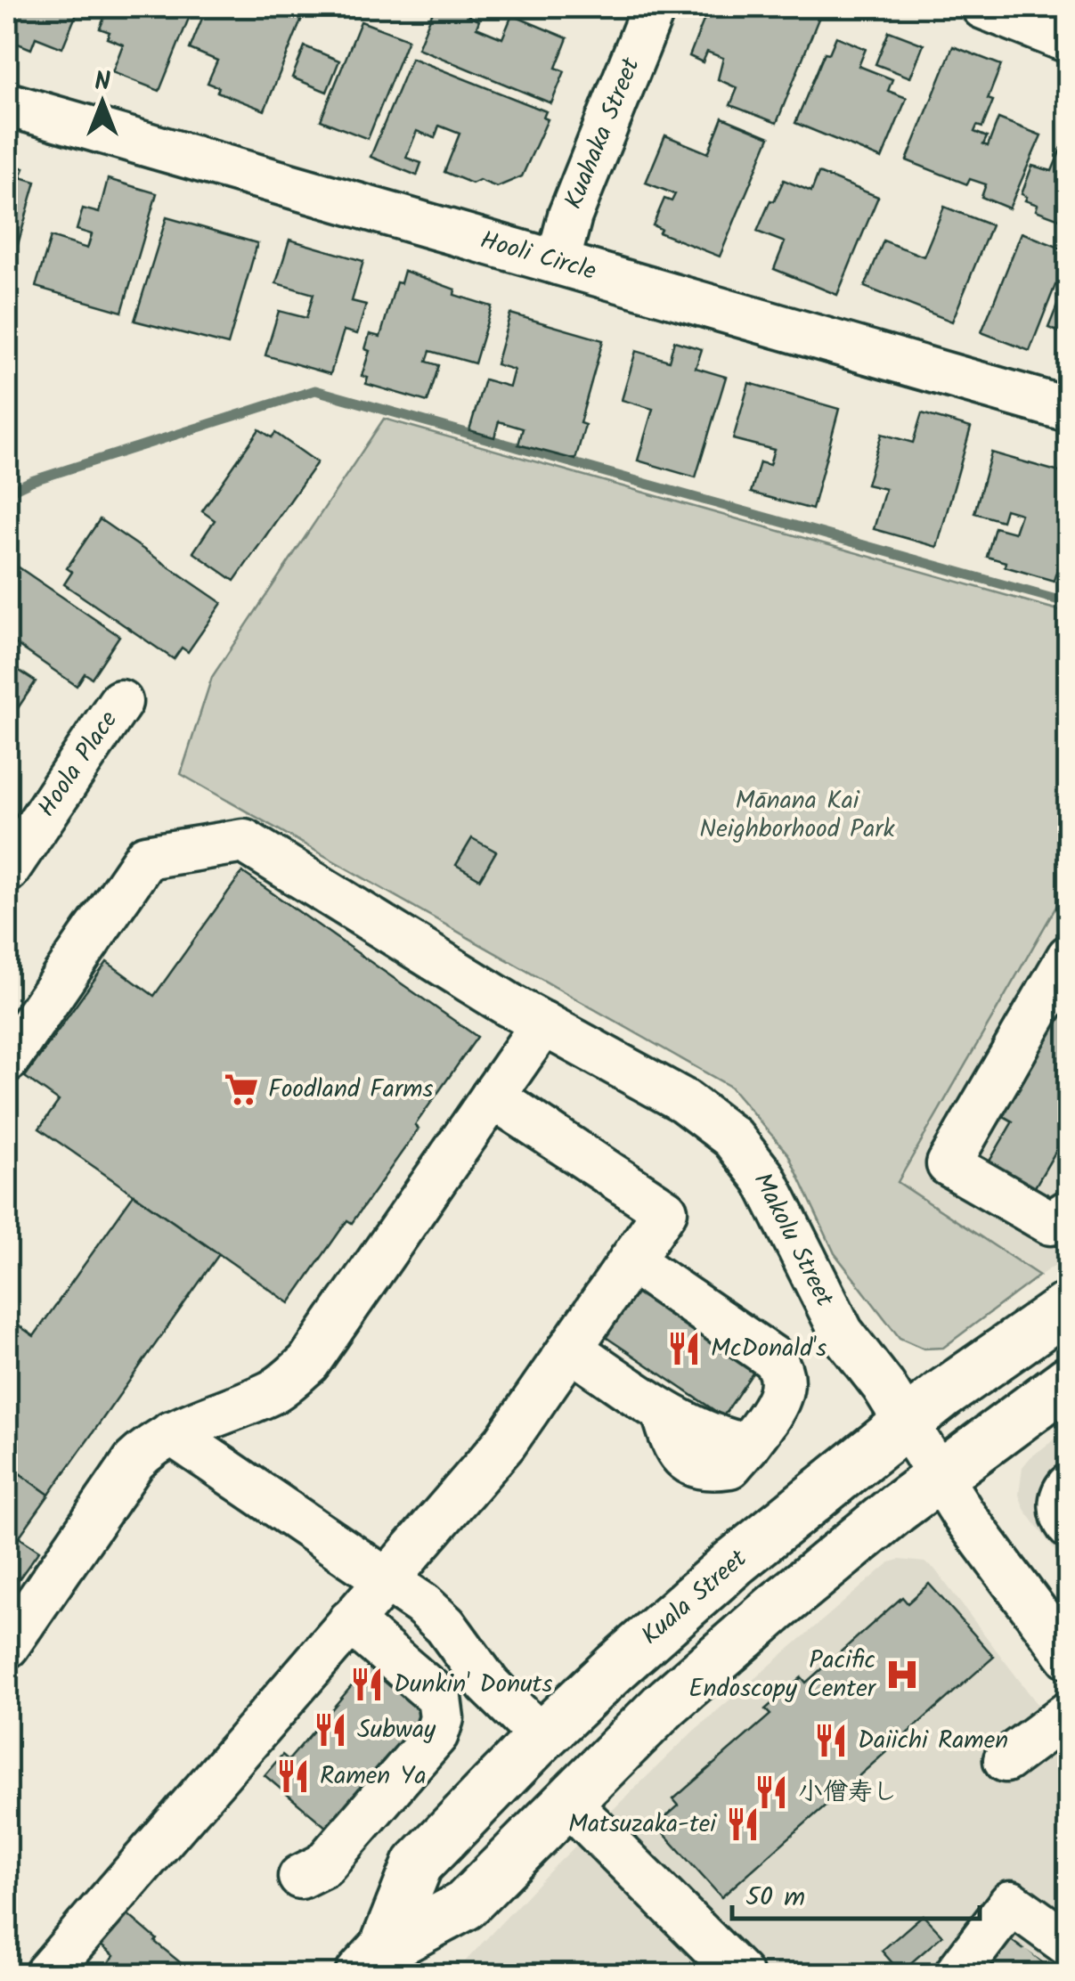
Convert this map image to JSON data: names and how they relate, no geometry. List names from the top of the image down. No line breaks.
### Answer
{"streets":{"main road":["Kuala Street"],"street":["Kuahaka Street","Hooli Circle","Hoola Place","Makolu Street"]},"crossings":[["Kuahaka Street","Hooli Circle"],["Makolu Street","Kuala Street"]],"parks":["Mānana Kai Neighborhood Park"],"places":{"supermarket":["Foodland Farms"],"restaurant":["McDonald's","Dunkin' Donuts","Subway","Daiichi Ramen","Ramen Ya","小僧寿し","Matsuzaka-tei"],"hospital":["Pacific Endoscopy Center"]},"scale_bar":"50 m","north":"top"}
